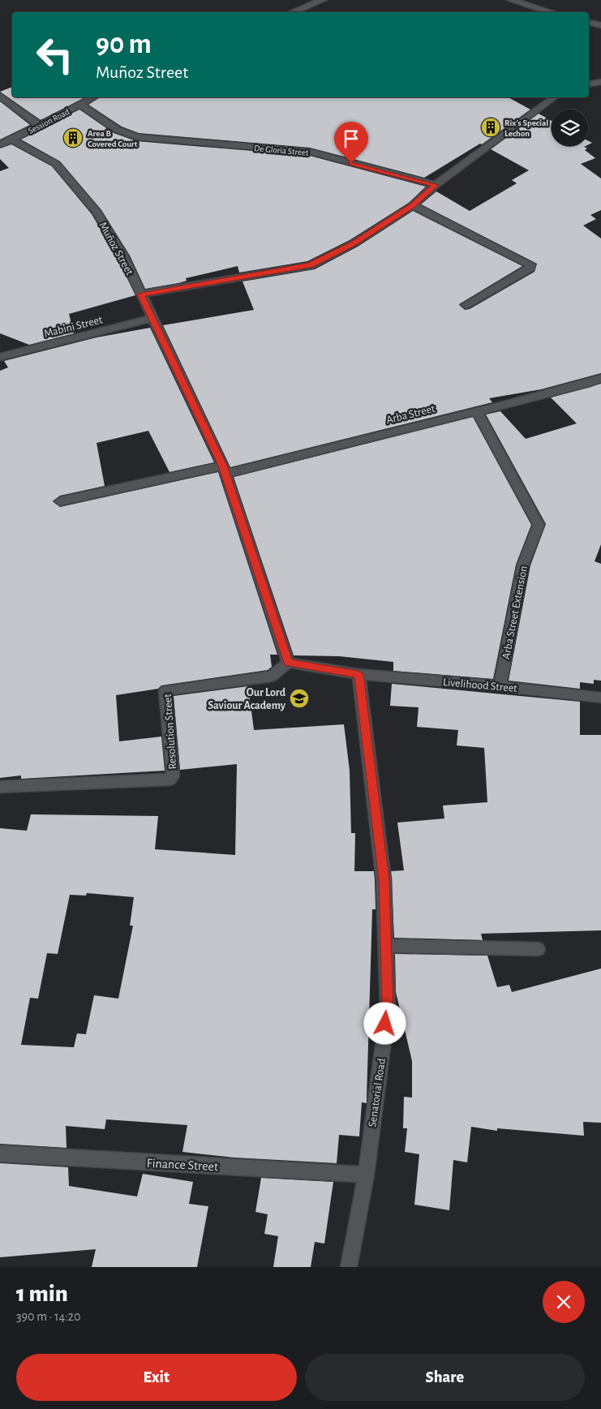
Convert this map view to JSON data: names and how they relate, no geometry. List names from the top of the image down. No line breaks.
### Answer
{"streets":{"street":["Session Road","De Gloria Street","Muñoz Street","Mabini Street","Arba Street","Arba Street Extension","Livelihood Street","Resolution Street","Senatorial Road","Finance Street"]},"crossings":[["Session Road","De Gloria Street"],["Session Road","Muñoz Street"],["Muñoz Street","Mabini Street"],["Muñoz Street","Arba Street"],["Muñoz Street","Resolution Street"],["Arba Street","Arba Street Extension"],["Arba Street Extension","Livelihood Street"],["Livelihood Street","Senatorial Road"],["Senatorial Road","Finance Street"]],"places":{"building":["Rix's Special Lechon","Area B Covered Court"],"school or university":["Our Lord Saviour Academy"]},"page":{"turn":["90 m","Muñoz Street"],"heading":["1 min","390 m · 14:20"],"buttons":["Exit","Share"]}}
